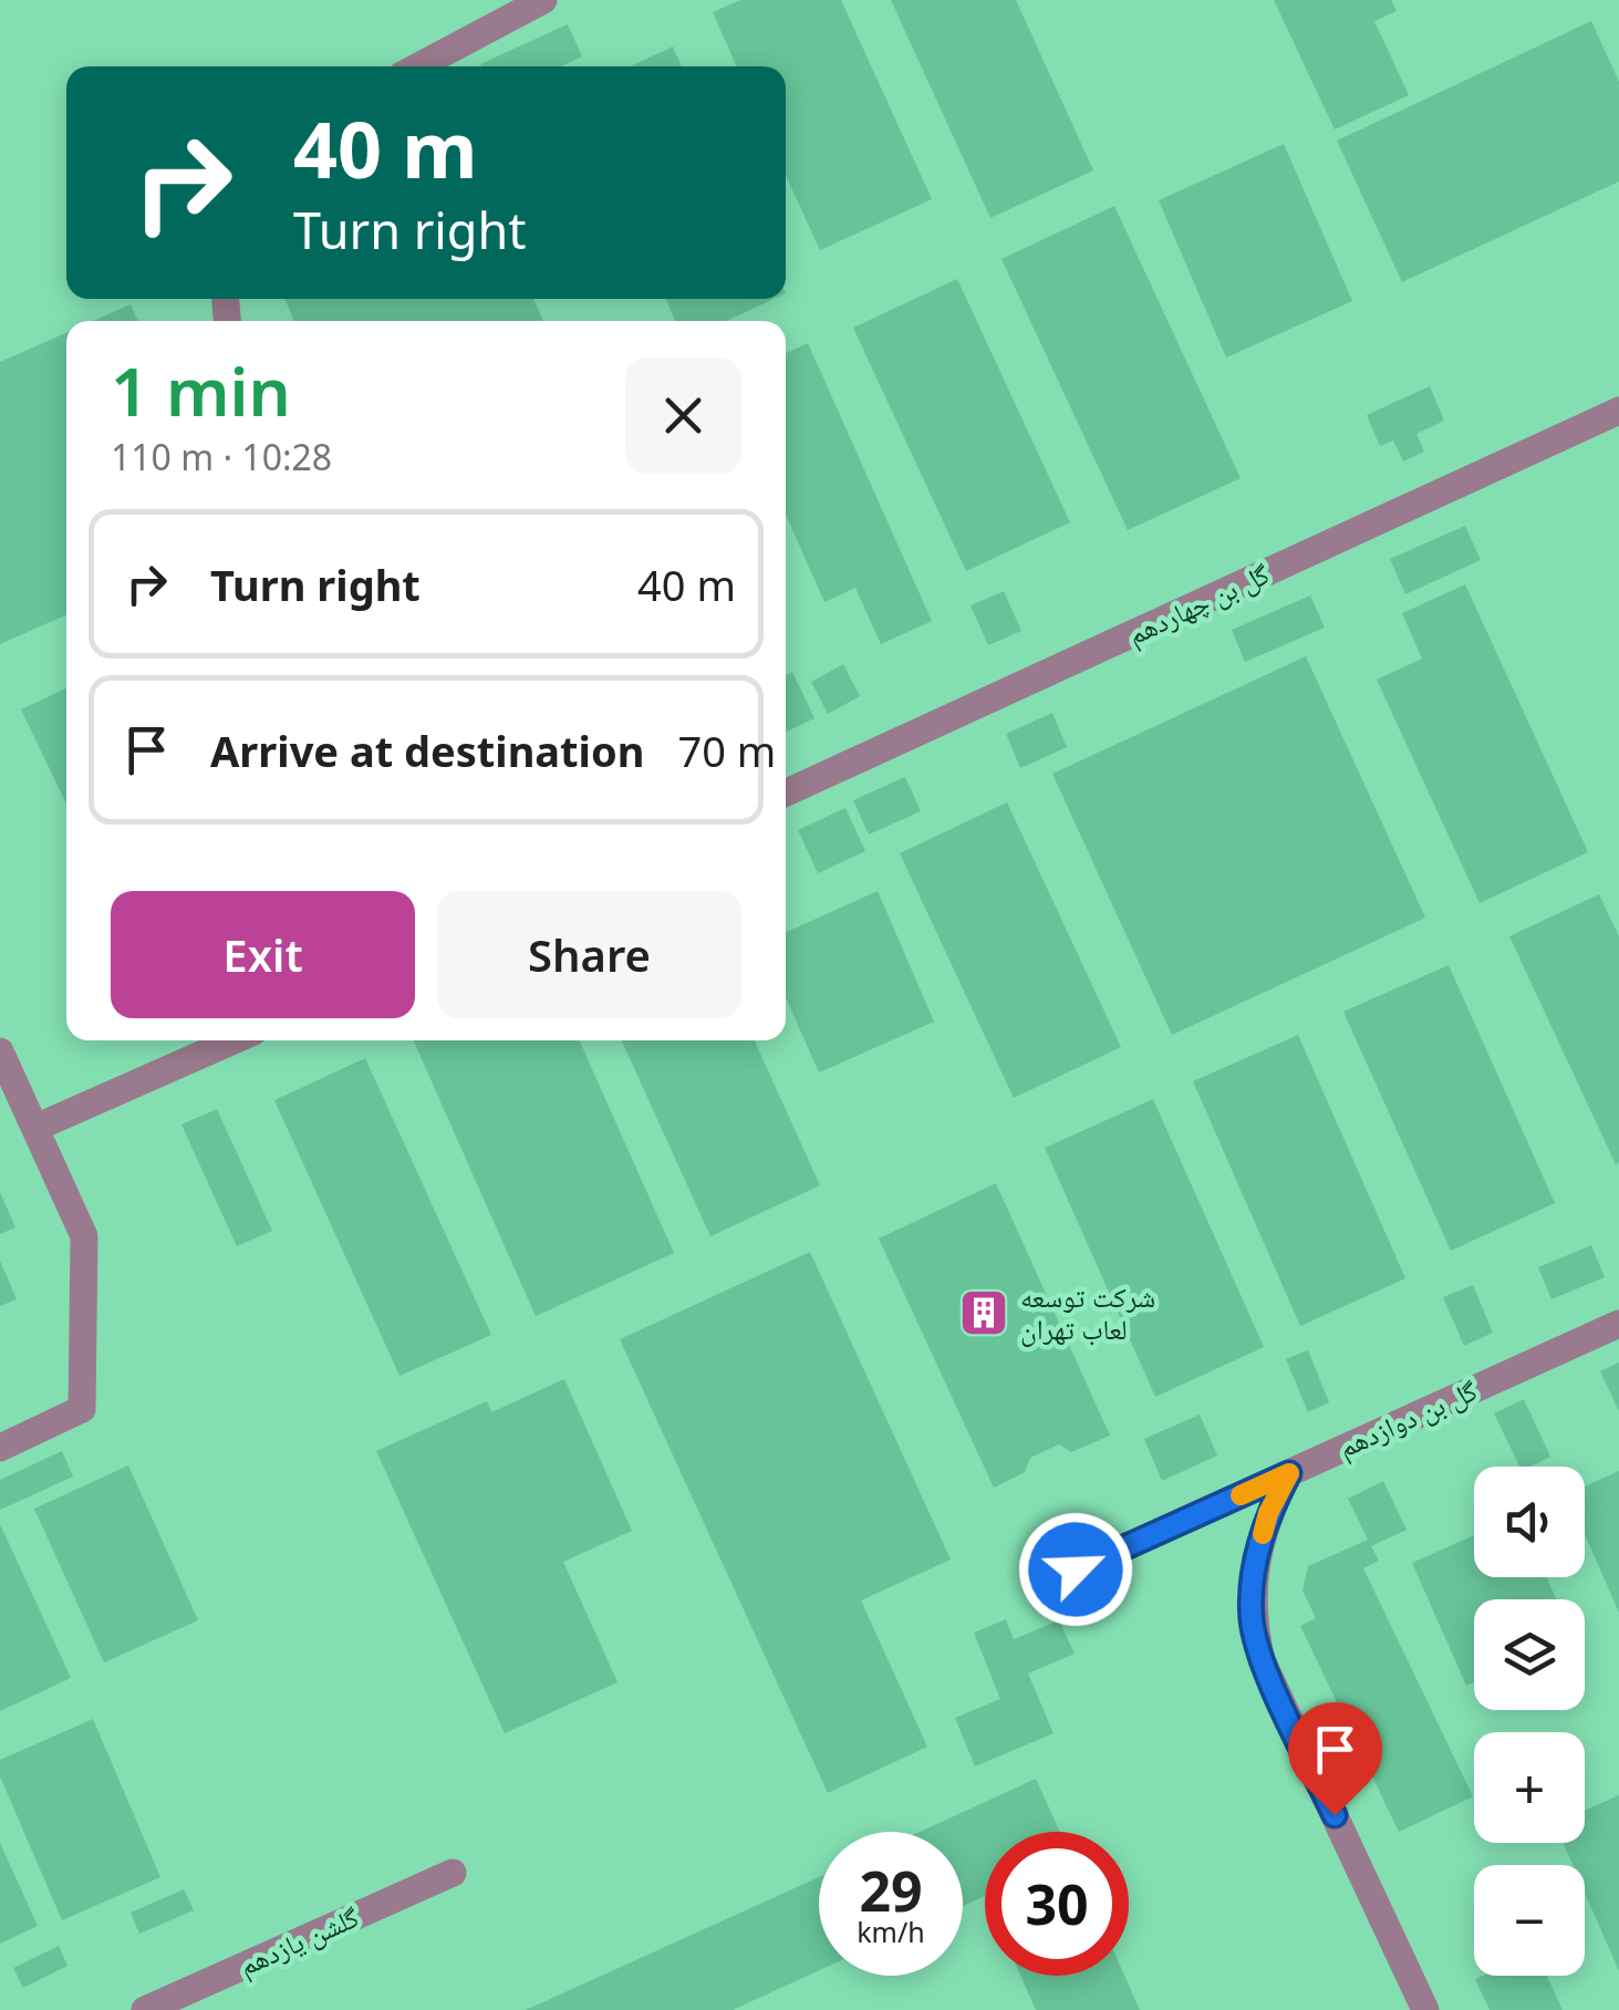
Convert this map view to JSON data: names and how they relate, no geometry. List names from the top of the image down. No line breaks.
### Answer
{"streets":{"street":["گل بن چهاردهم","گل بن دوازدهم","گلشن یازدهم"]},"places":{"building":["شرکت توسعه لعاب تهران"]},"page":{"turn":["40 m","Turn right"],"heading":["1 min","110 m · 10:28"],"list":[{"name":"Turn right","value":"40 m"},{"name":"Arrive at destination","value":"70 m"}],"buttons":["Exit","Share"],"map_buttons":["+","−"],"speed":"29 km/h","limit":"30"}}
